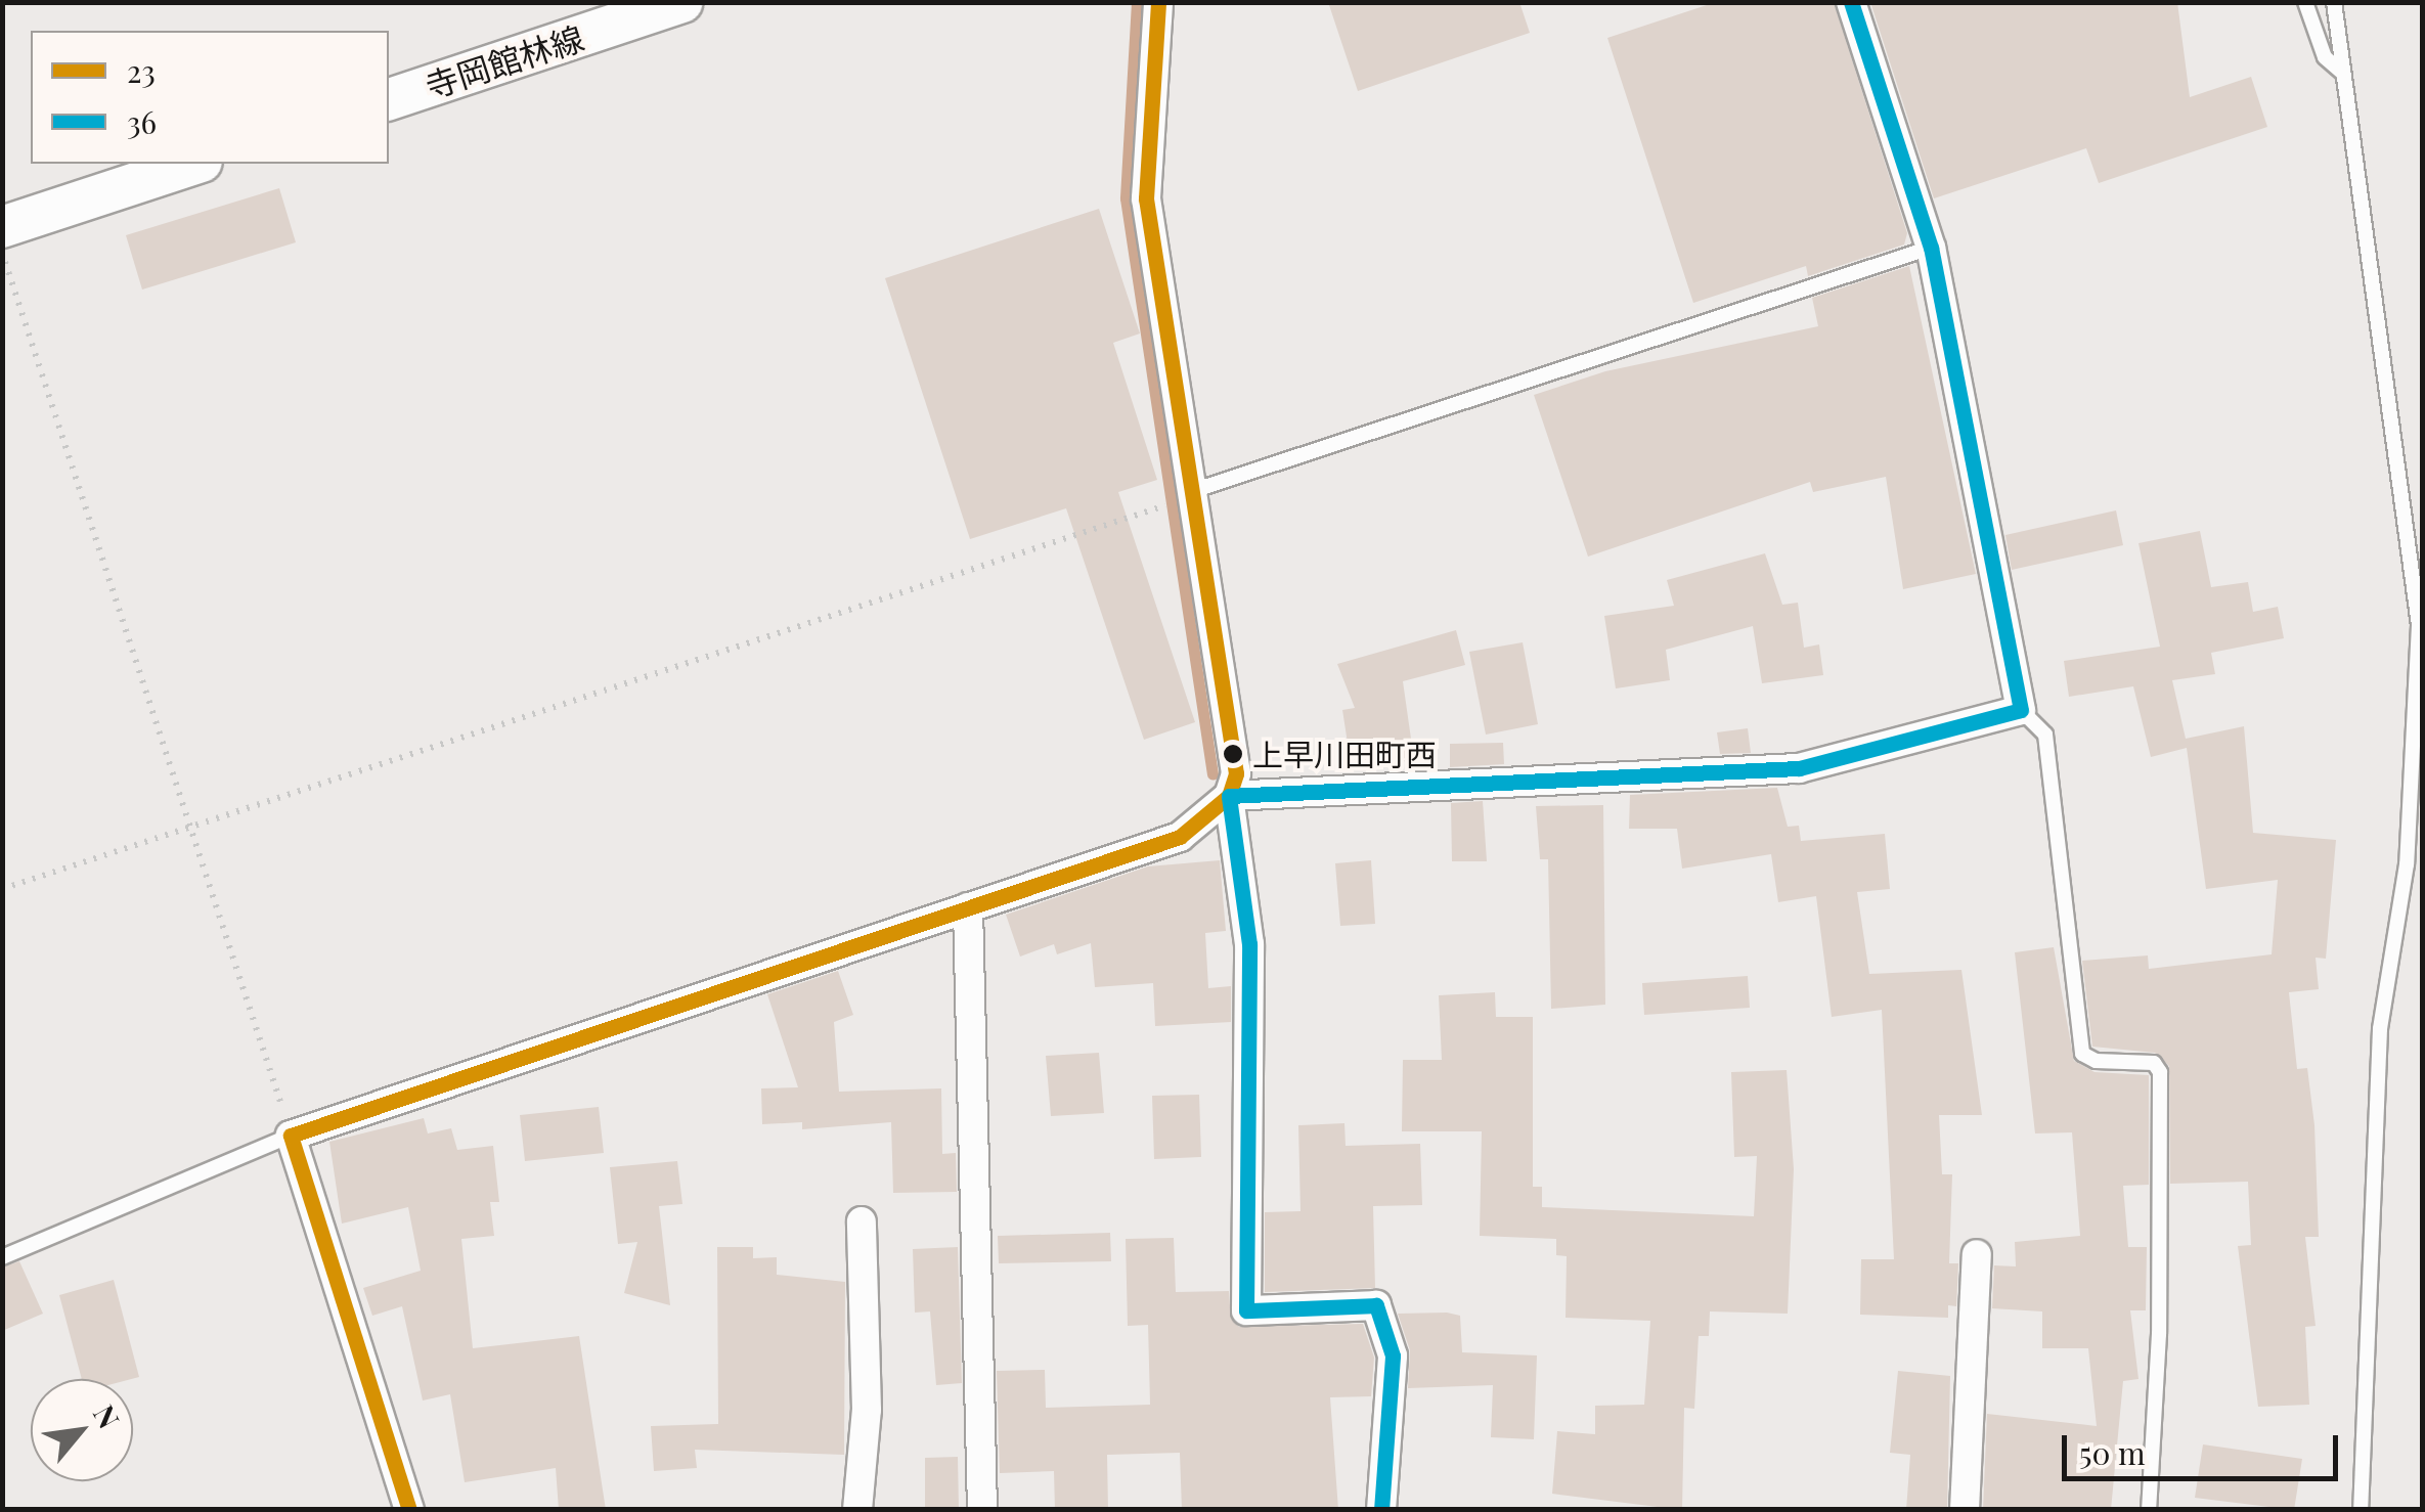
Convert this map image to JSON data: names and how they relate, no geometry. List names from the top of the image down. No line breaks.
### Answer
{"streets":{"main road":["寺岡館林線"]},"places":["上早川田町西"],"lines":["transit line 23","transit line 36"],"legend":["23","36"],"scale_bar":"50 m","north":"top right"}
